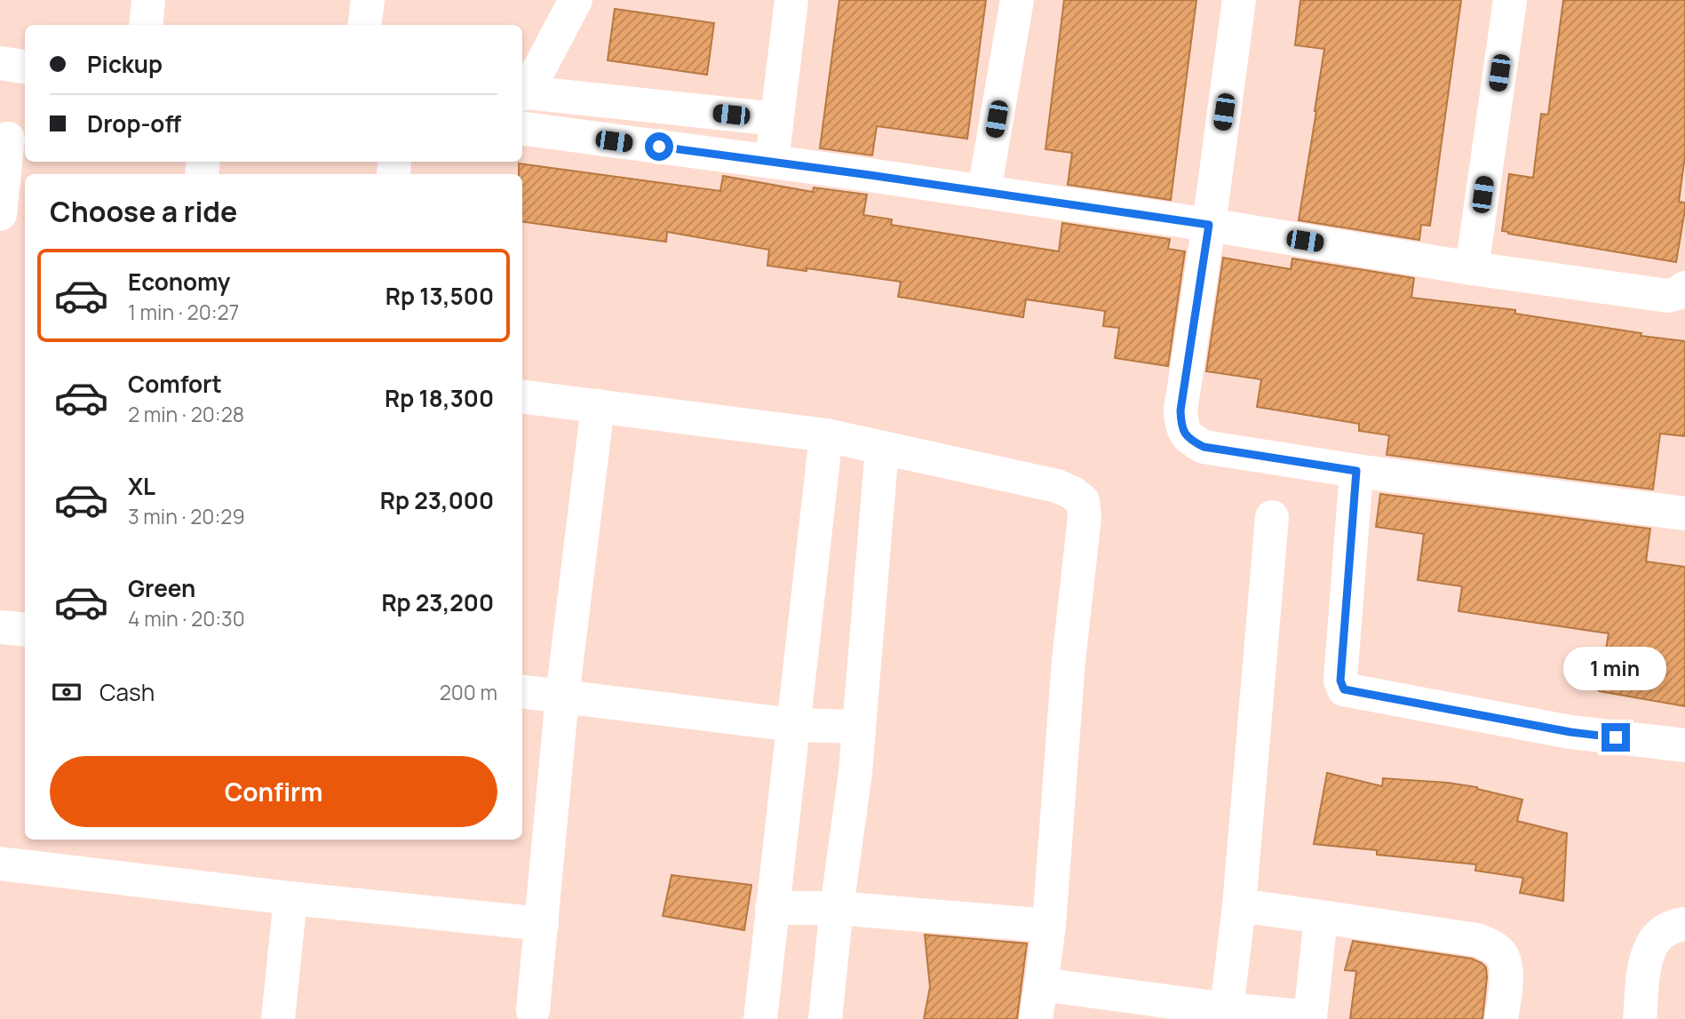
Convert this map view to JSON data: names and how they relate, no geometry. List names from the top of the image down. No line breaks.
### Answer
{"page":{"banner":["Pickup","Drop-off"],"heading":"Choose a ride","list":[{"name":"Economy","note":"1 min · 20:27","value":"Rp 13,500"},{"name":"Comfort","note":"2 min · 20:28","value":"Rp 18,300"},{"name":"XL","note":"3 min · 20:29","value":"Rp 23,000"},{"name":"Green","note":"4 min · 20:30","value":"Rp 23,200"}],"bubble":"1 min","pay":["Cash","200 m"],"buttons":"Confirm"}}
